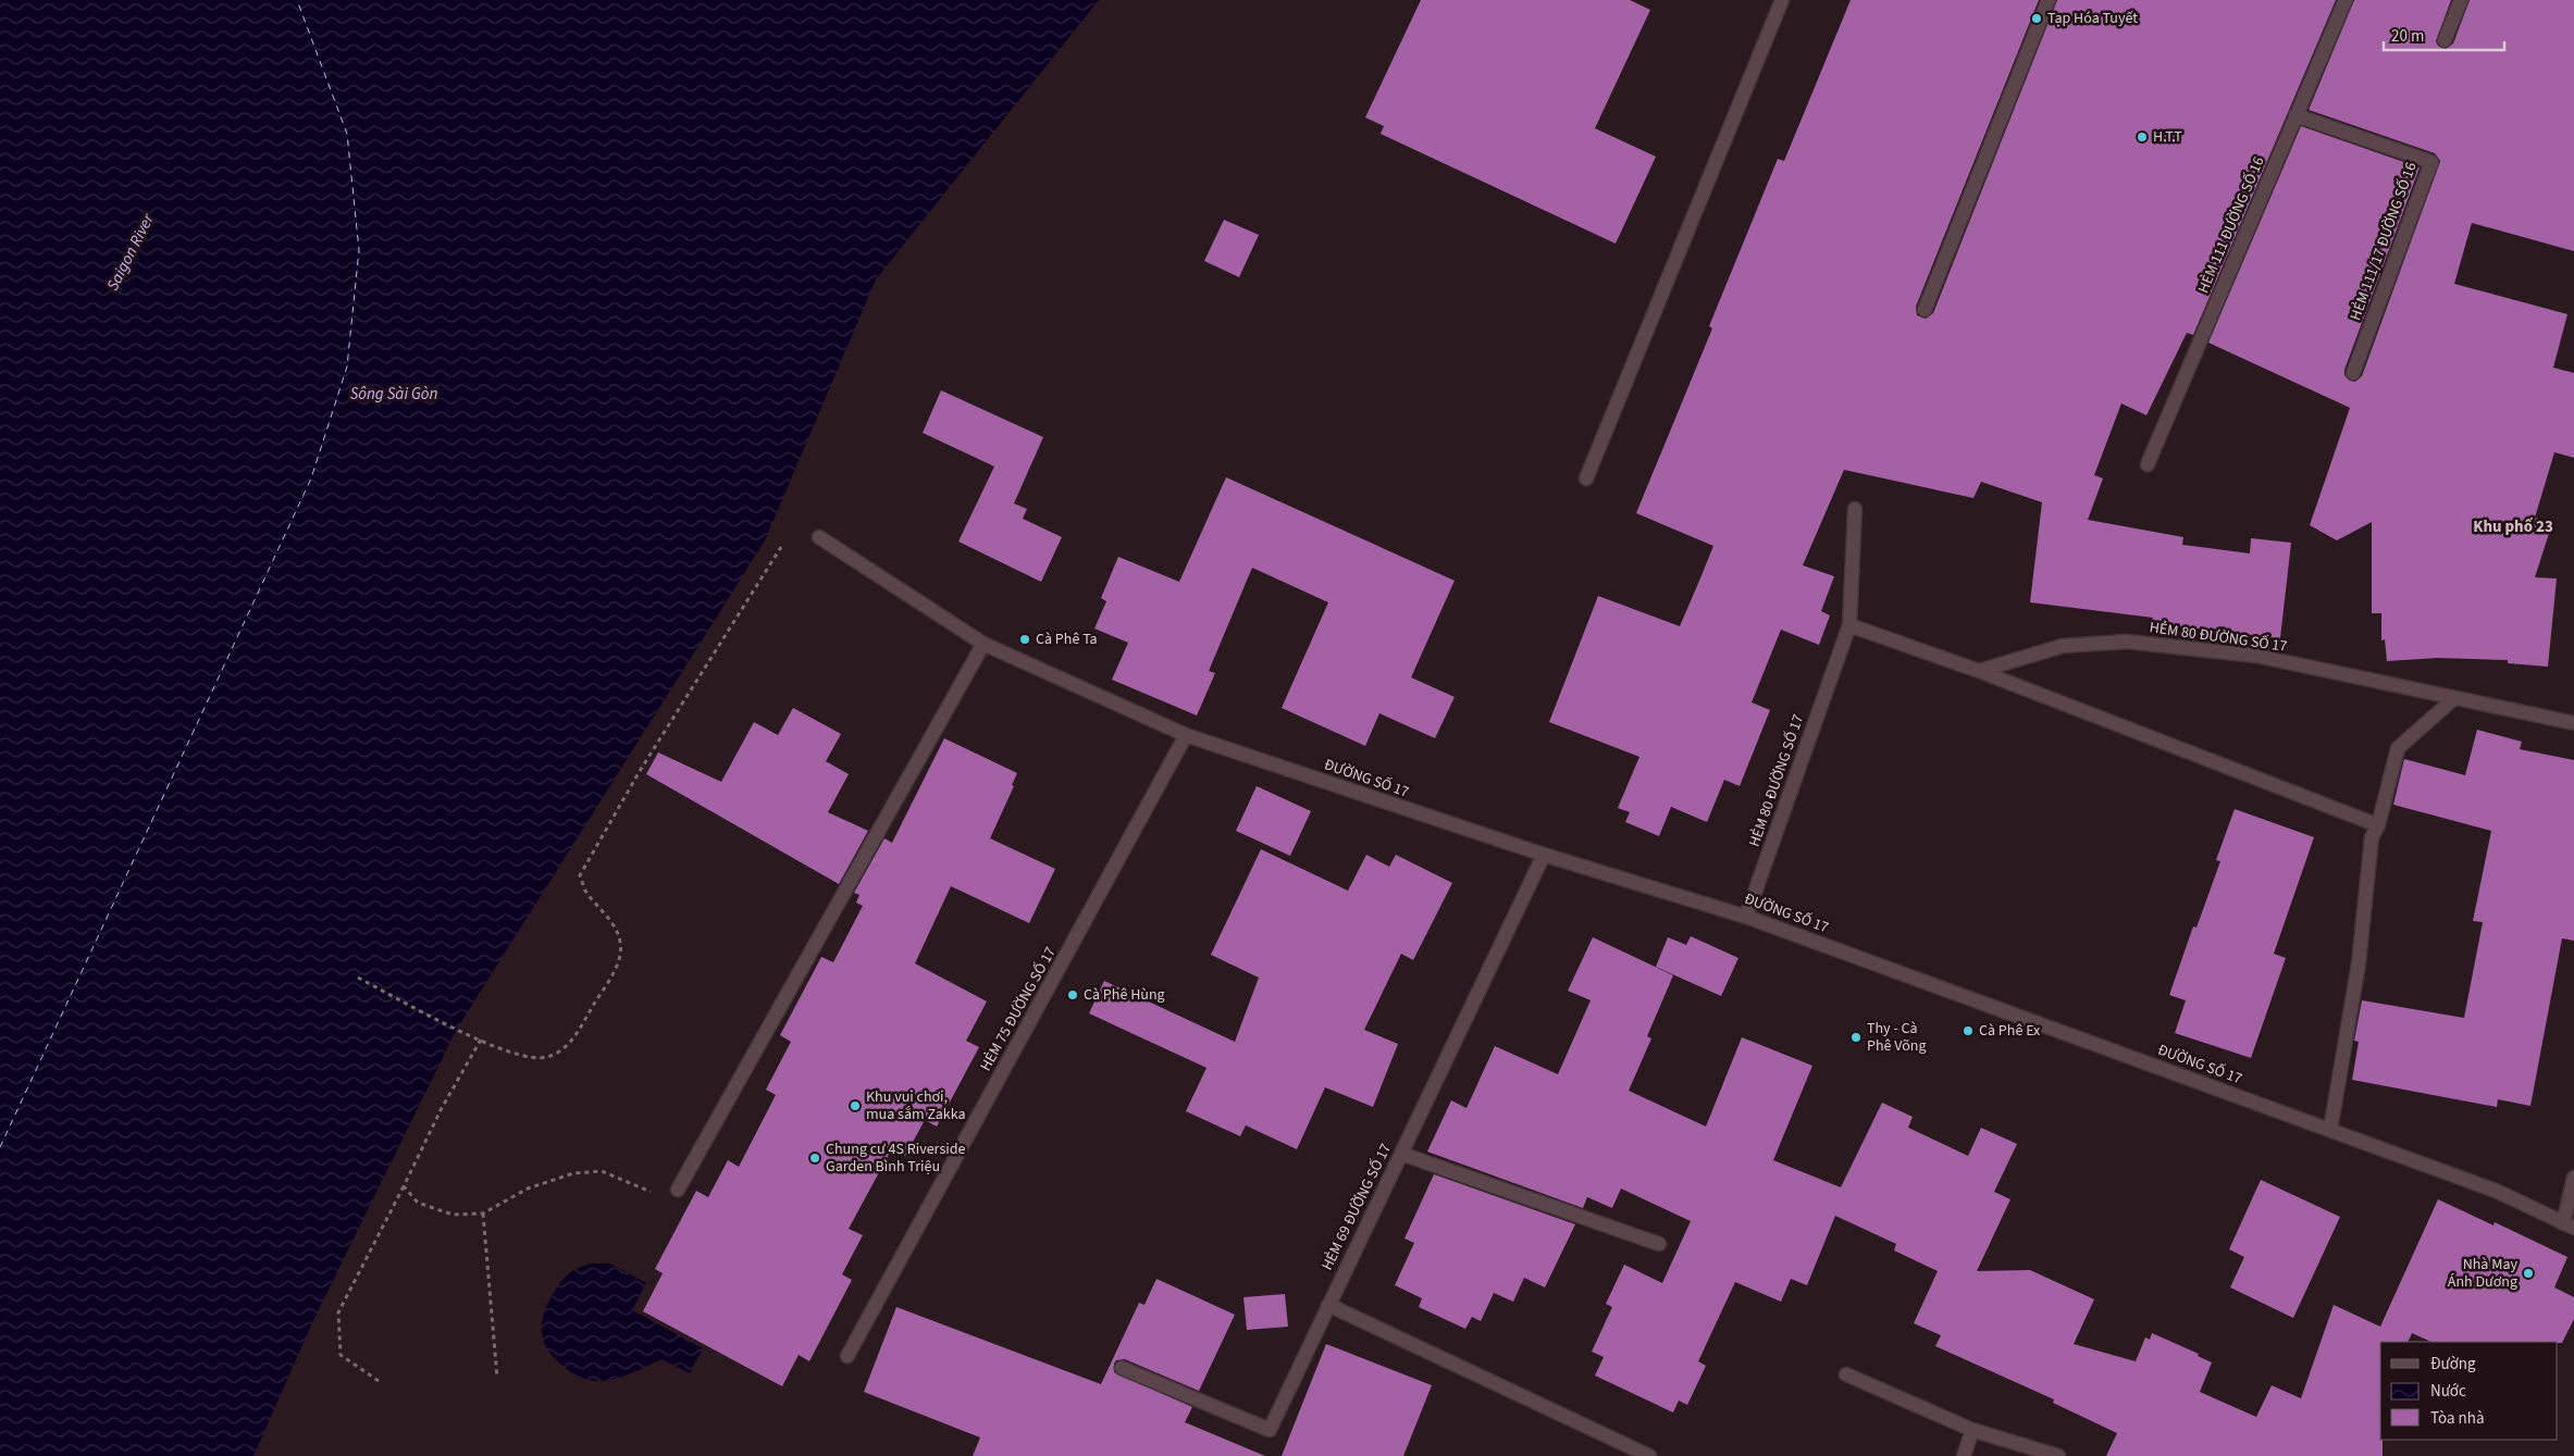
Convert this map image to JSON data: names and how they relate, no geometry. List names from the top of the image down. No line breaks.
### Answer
{"streets":{"street":["HẺM 111 ĐƯỜNG SỐ 16","HẺM 111/17 ĐƯỜNG SỐ 16","HẺM 80 ĐƯỜNG SỐ 17","ĐƯỜNG SỐ 17","HẺM 75 ĐƯỜNG SỐ 17","HẺM 69 ĐƯỜNG SỐ 17"]},"crossings":[["HẺM 111 ĐƯỜNG SỐ 16","HẺM 111/17 ĐƯỜNG SỐ 16"],["HẺM 80 ĐƯỜNG SỐ 17","ĐƯỜNG SỐ 17"],["ĐƯỜNG SỐ 17","HẺM 75 ĐƯỜNG SỐ 17"],["ĐƯỜNG SỐ 17","HẺM 69 ĐƯỜNG SỐ 17"]],"districts":["Khu phố 23"],"water":["Saigon River","Sông Sài Gòn"],"places":["Tạp Hóa Tuyết","H.T.T","Cà Phê Ta","Cà Phê Hùng","Cà Phê Ex","Thy - Cà Phê Võng","Khu vui chơi, mua sắm Zakka","Chung cư 4S Riverside Garden Bình Triệu","Nhà May Ánh Dương"],"legend":["Đường","Nước","Tòa nhà"],"scale_bar":"20 m"}
